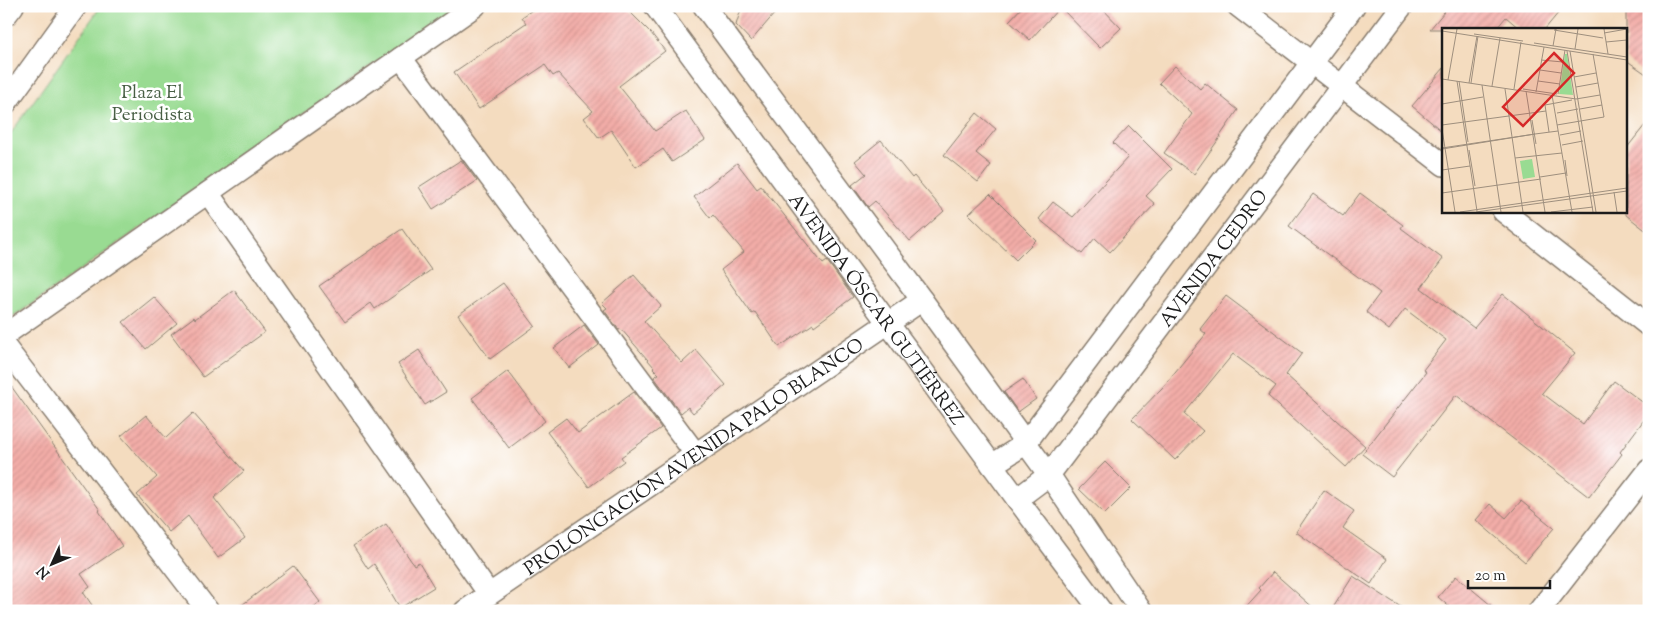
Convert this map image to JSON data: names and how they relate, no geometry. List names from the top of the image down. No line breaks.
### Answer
{"streets":{"street":["AVENIDA CEDRO","AVENIDA ÓSCAR GUTIÉRREZ","PROLONGACIÓN AVENIDA PALO BLANCO"]},"crossings":[["AVENIDA CEDRO","AVENIDA ÓSCAR GUTIÉRREZ"],["AVENIDA ÓSCAR GUTIÉRREZ","PROLONGACIÓN AVENIDA PALO BLANCO"]],"parks":["Plaza El Periodista"],"scale_bar":"20 m","north":"bottom left"}
